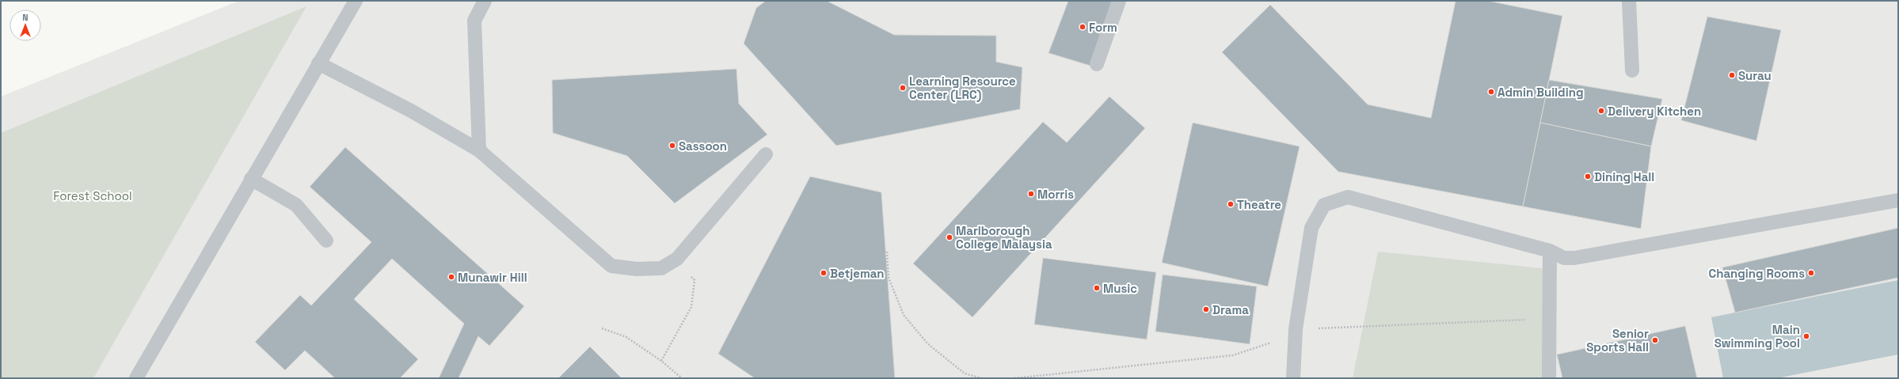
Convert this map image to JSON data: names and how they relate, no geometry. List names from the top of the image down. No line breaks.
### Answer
{"parks":["Forest School"],"places":["Form","Surau","Learning Resource Center (LRC)","Admin Building","Delivery Kitchen","Sassoon","Dining Hall","Morris","Theatre","Marlborough College Malaysia","Betjeman","Changing Rooms","Munawir Hill","Music","Drama","Main Swimming Pool","Senior Sports Hall"],"north":"top"}
